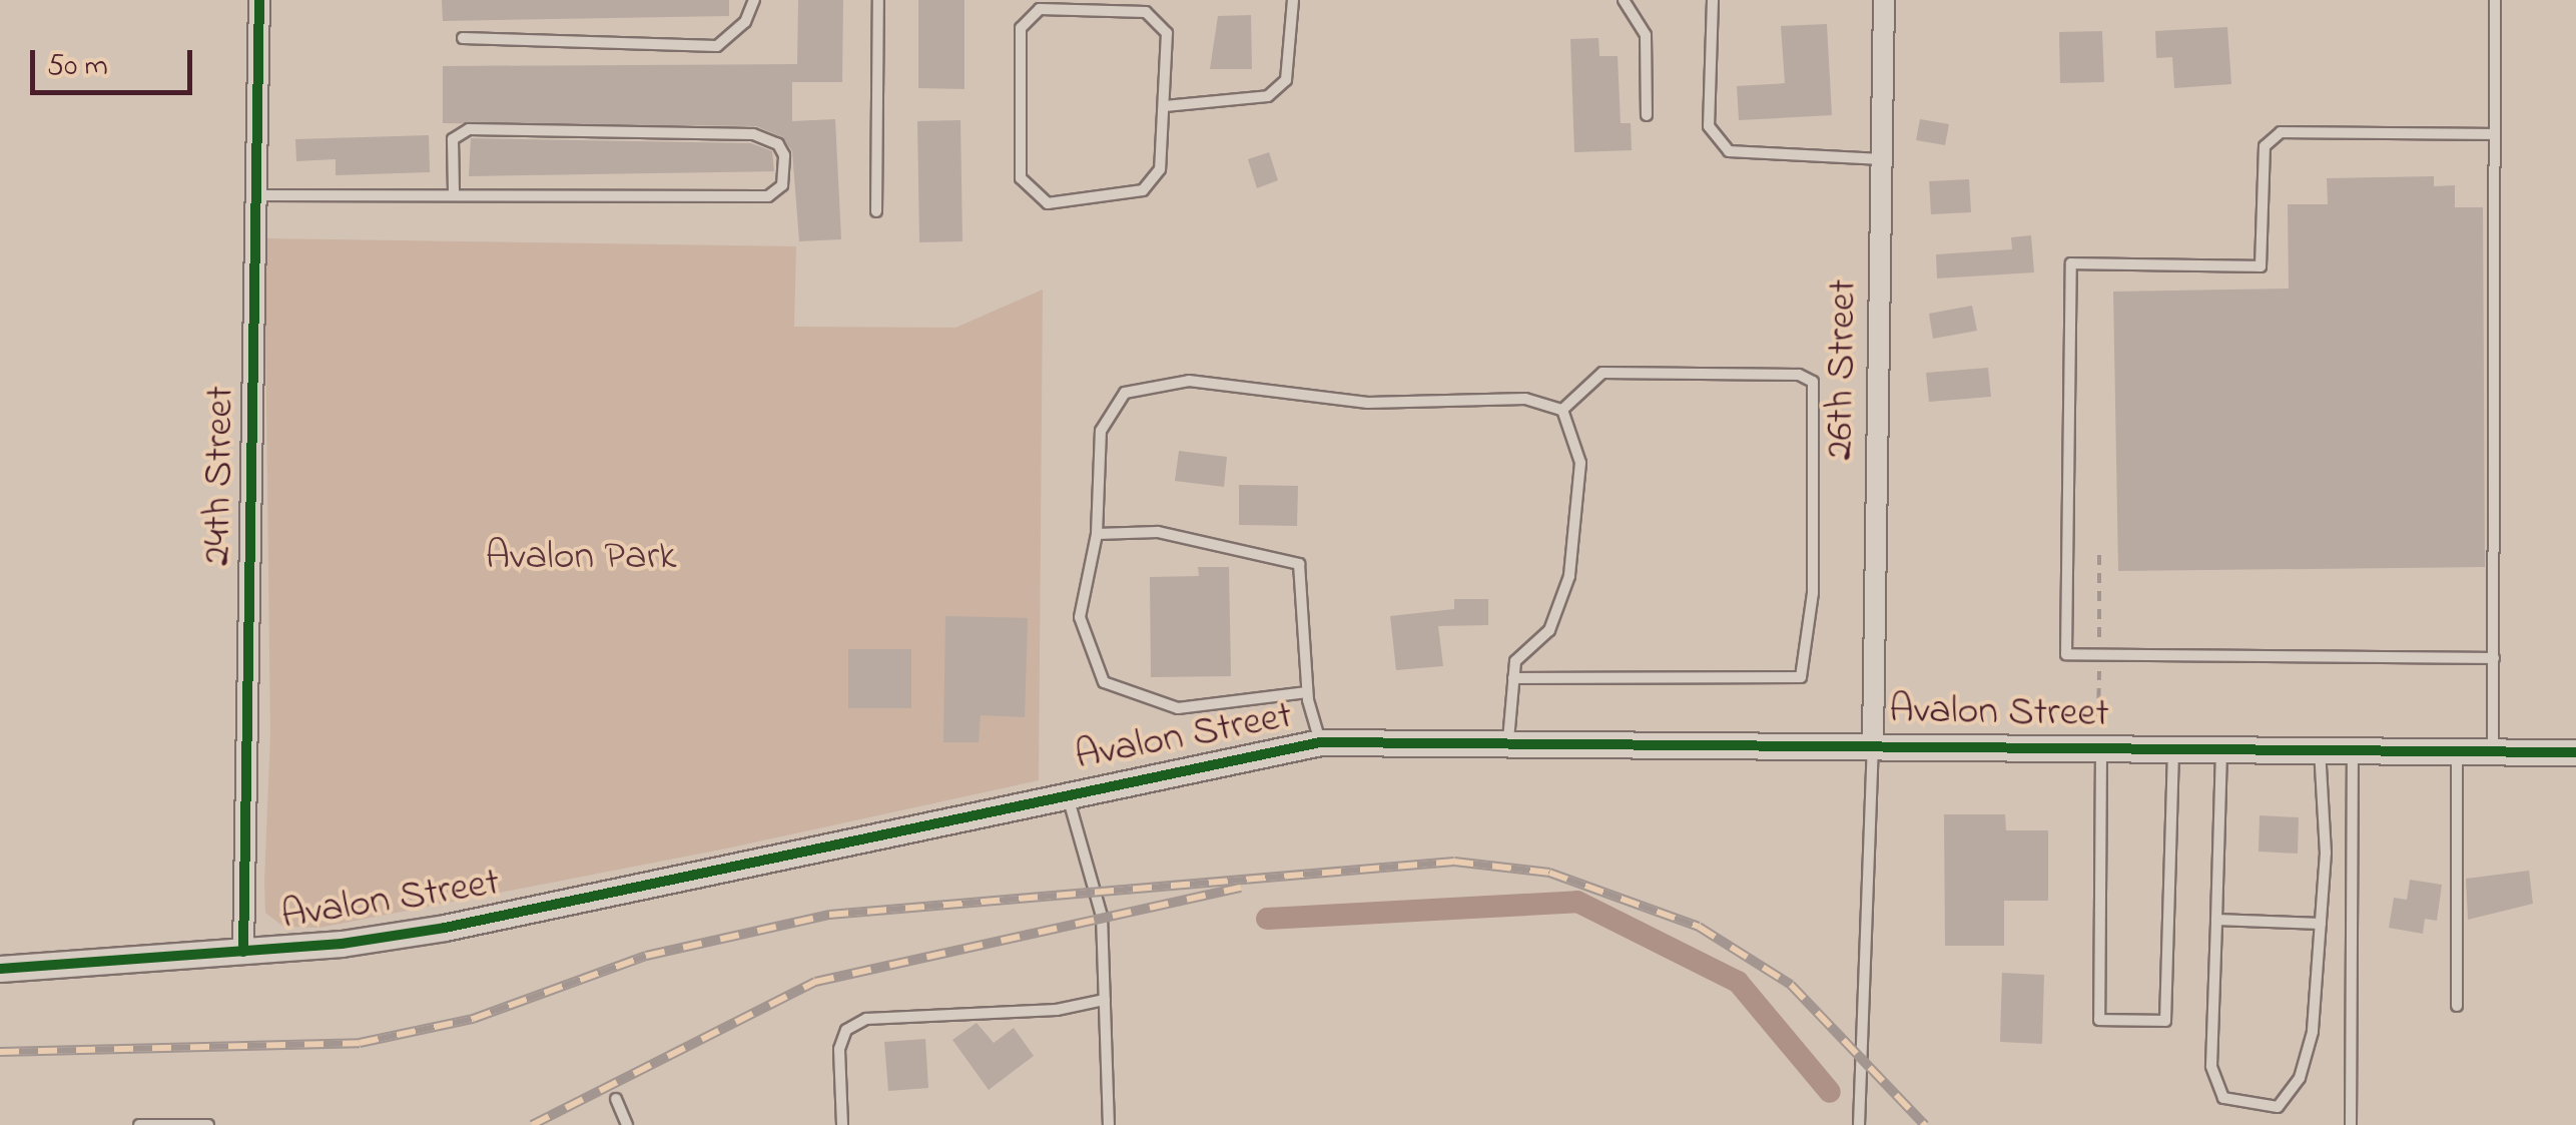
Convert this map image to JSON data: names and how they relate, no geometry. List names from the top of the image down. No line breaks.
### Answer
{"streets":{"street":["26th Street","24th Street","Avalon Street"]},"crossings":[["26th Street","Avalon Street"],["24th Street","Avalon Street"]],"parks":["Avalon Park"],"scale_bar":"50 m"}
